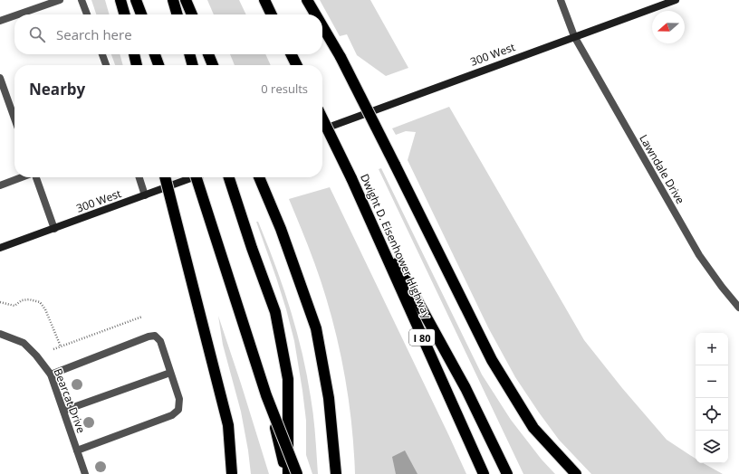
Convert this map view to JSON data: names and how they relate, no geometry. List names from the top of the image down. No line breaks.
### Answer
{"streets":{"highway":["Dwight D. Eisenhower Highway","I 80"],"main road":["300 West"],"street":["Lawndale Drive","Bearcat Drive"]},"crossings":[["300 West","Lawndale Drive"]],"north":"left","page":{"search":"Search here","heading":["Nearby","0 results"],"map_buttons":["+","−"]}}
